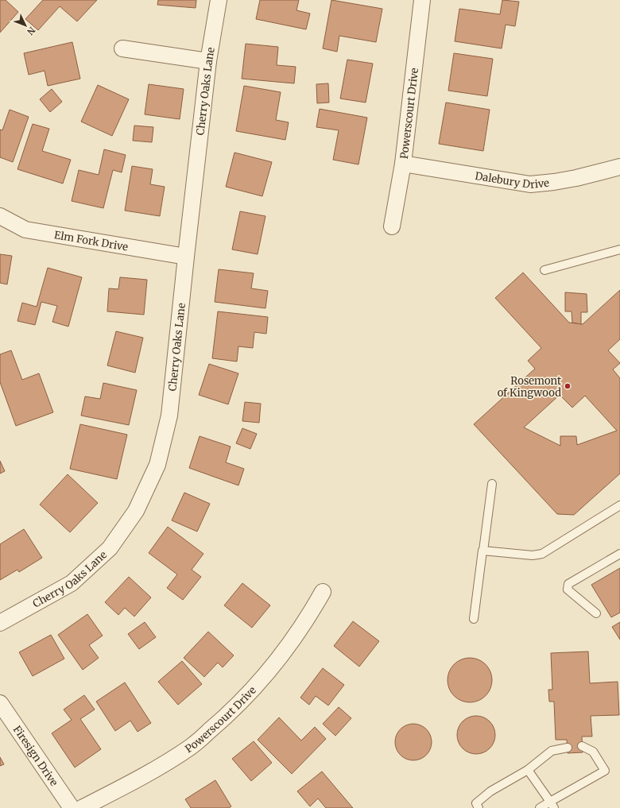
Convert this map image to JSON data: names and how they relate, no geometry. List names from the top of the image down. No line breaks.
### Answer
{"streets":{"street":["Cherry Oaks Lane","Powerscourt Drive","Dalebury Drive","Elm Fork Drive","Firesign Drive"]},"crossings":[["Cherry Oaks Lane","Elm Fork Drive"],["Powerscourt Drive","Dalebury Drive"]],"places":["Rosemont of Kingwood"],"north":"bottom right"}
